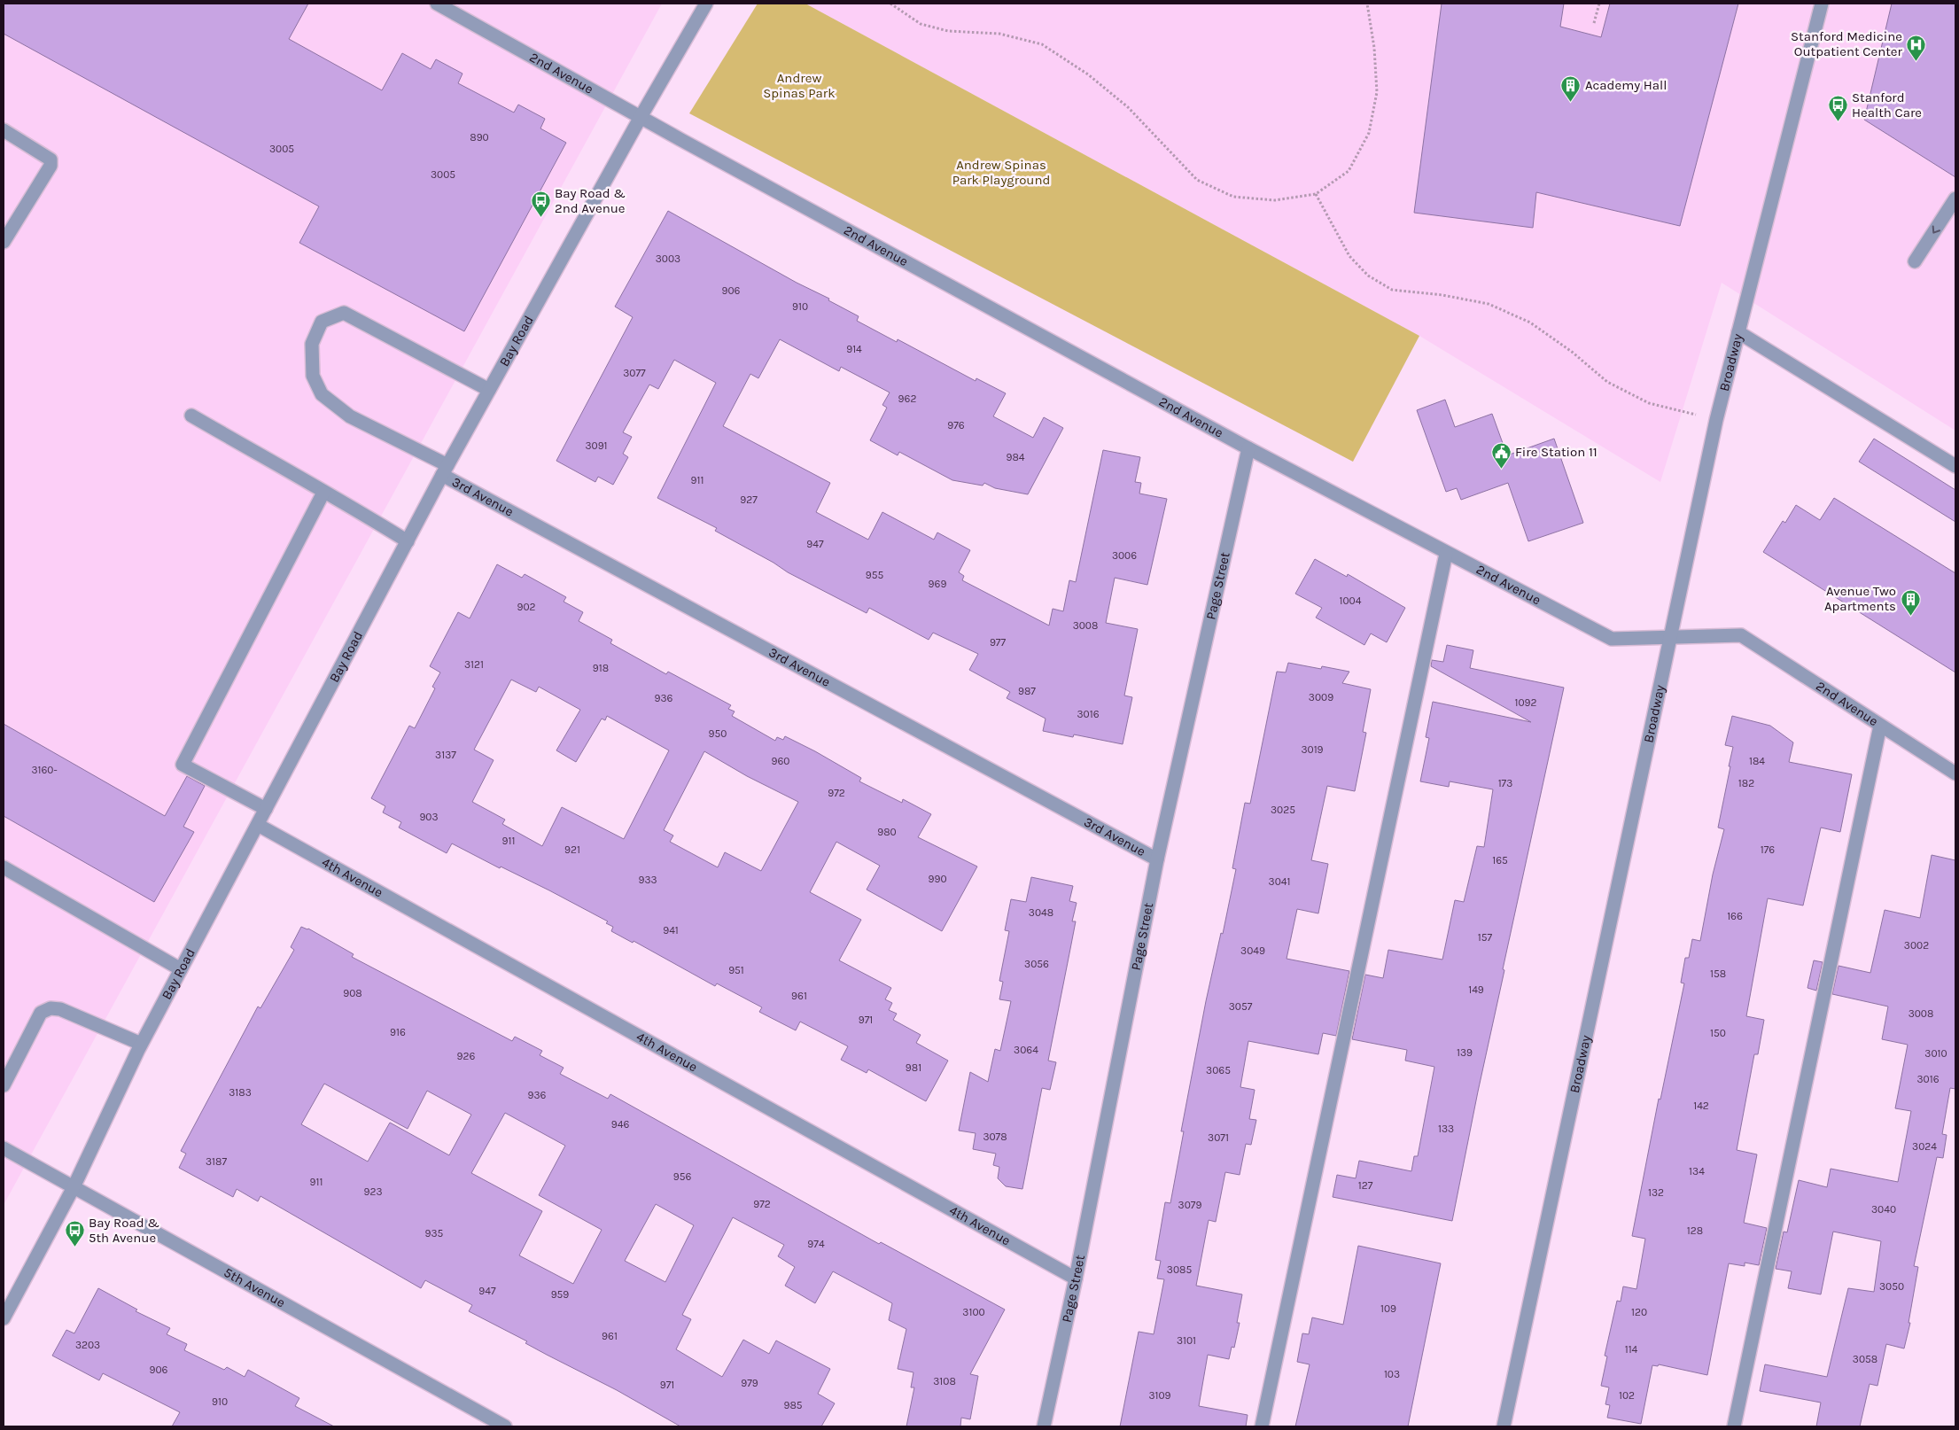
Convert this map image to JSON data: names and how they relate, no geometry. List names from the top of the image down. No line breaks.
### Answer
{"streets":{"street":["2nd Avenue","Bay Road","Broadway","3rd Avenue","Page Street","4th Avenue","5th Avenue"]},"crossings":[["2nd Avenue","Bay Road"],["2nd Avenue","Broadway"],["2nd Avenue","Page Street"],["Bay Road","3rd Avenue"],["Bay Road","4th Avenue"],["Bay Road","5th Avenue"],["3rd Avenue","Page Street"],["Page Street","4th Avenue"]],"parks":["Andrew Spinas Park","Andrew Spinas Park Playground"],"places":{"hospital":["Stanford Medicine Outpatient Center"],"building":["Academy Hall","Avenue Two Apartments"],"bus stop":["Stanford Health Care","Bay Road & 2nd Avenue","Bay Road & 5th Avenue"],"public building":["Fire Station 11"]},"house_numbers":["890","3005","3005","3003","906","910","914","3077","962","976","3091","984","911","927","947","3006","955","969","1004","902","3008","977","3121","918","987","3009","936","1092","3016","950","3019","3137","960","184","3160-","173","182","972","3025","903","980","911","921","176","165","990","933","3041","3048","166","941","157","3002","3049","3056","951","158","149","908","961","3057","3008","971","916","150","3064","139","3010","926","981","3065","3016","3183","936","142","946","133","3078","3071","3024","3187","134","956","911","127","923","132","972","3079","3040","128","935","974","3085","3050","947","959","109","3100","120","961","3101","3203","114","3058","906","103","3108","979","971","3109","102","910","985"]}
